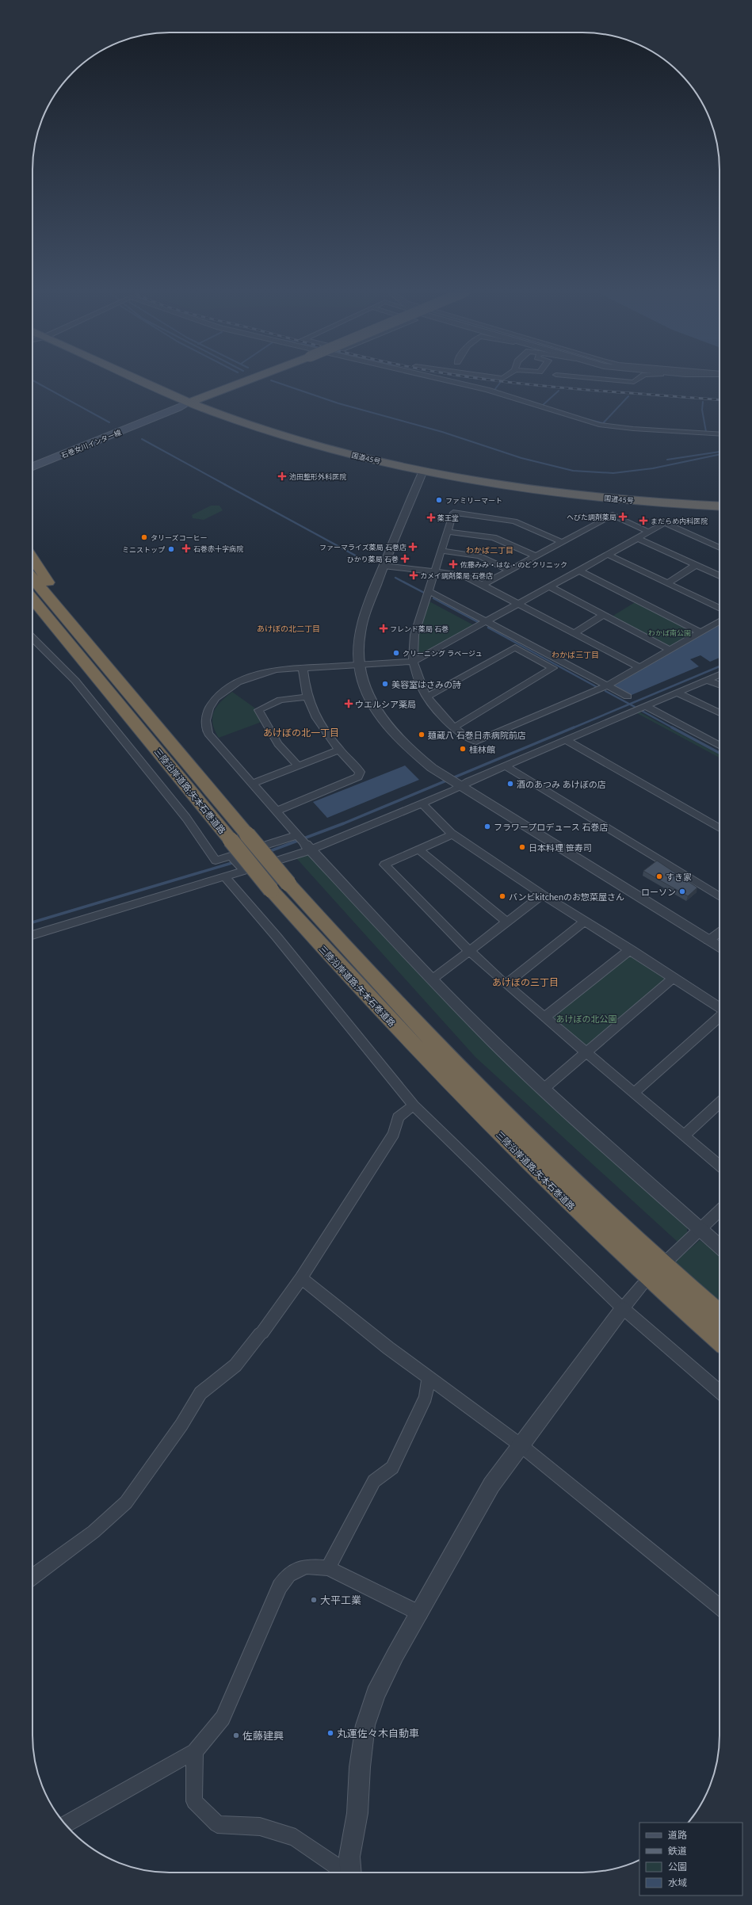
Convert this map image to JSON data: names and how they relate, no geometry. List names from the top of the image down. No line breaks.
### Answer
{"streets":{"highway":["国道45号","三陸沿岸道路;矢本石巻道路"],"main road":["石巻女川インター線"]},"crossings":[["石巻女川インター線","国道45号"]],"districts":["わかば二丁目","あけぼの北二丁目","わかば三丁目","あけぼの北一丁目","あけぼの三丁目"],"parks":["わかば南公園","あけぼの北公園"],"places":{"health":["池田整形外科医院","へびた調剤薬局","薬王堂","まだらめ内科医院","ファーマライズ薬局 石巻店","石巻赤十字病院","ひかり薬局 石巻","佐藤みみ・はな・のどクリニック","カメイ調剤薬局 石巻店","フレンド薬局 石巻","ウエルシア薬局"],"other":["ファミリーマート","タリーズコーヒー","ミニストップ","クリーニング ラベージュ","美容室はさみの詩","麺蔵八 石巻日赤病院前店","桂林館","酒のあつみ あけぼの店","フラワープロデュース 石巻店","日本料理 笹寿司","すき家","ローソン","バンビkitchenのお惣菜屋さん","大平工業","丸運佐々木自動車","佐藤建興"]},"legend":["道路","鉄道","公園","水域"]}
